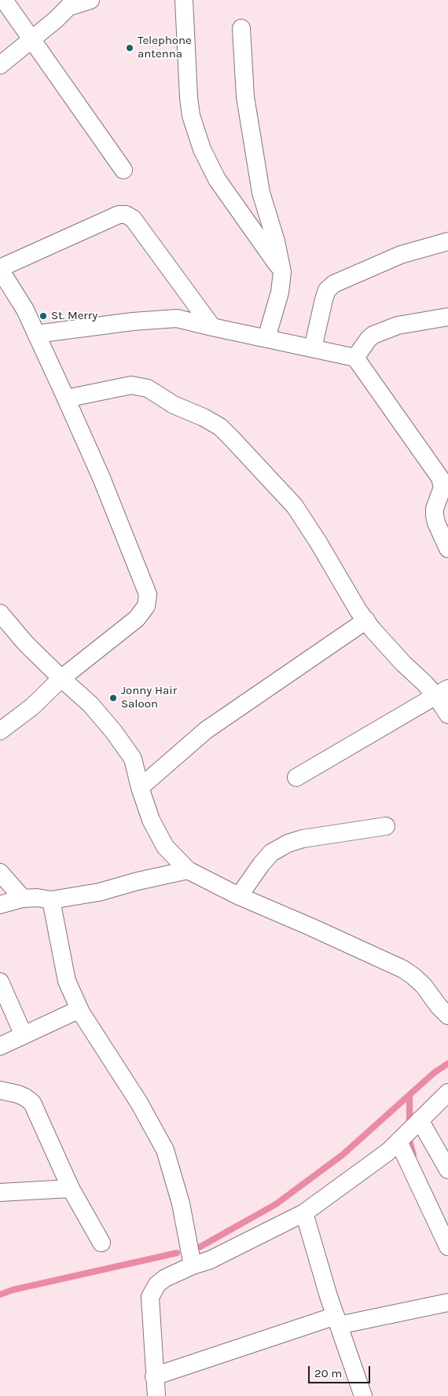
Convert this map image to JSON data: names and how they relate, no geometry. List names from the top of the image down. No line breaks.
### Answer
{"places":["Telephone antenna","St. Merry","Jonny Hair Saloon"],"scale_bar":"20 m"}
